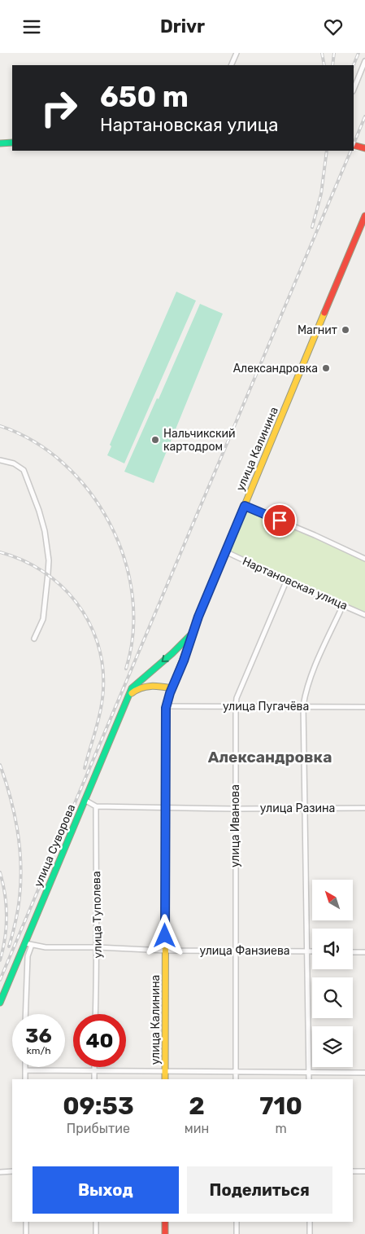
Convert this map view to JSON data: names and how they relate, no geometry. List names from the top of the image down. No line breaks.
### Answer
{"streets":{"main road":["улица Калинина","улица Суворова"],"street":["Нартановская улица","улица Пугачёва","улица Разина","улица Иванова","улица Туполева","улица Фанзиева"]},"crossings":[["улица Калинина","Нартановская улица"],["улица Калинина","улица Пугачёва"],["улица Калинина","улица Разина"],["улица Калинина","улица Суворова"],["улица Калинина","улица Фанзиева"],["Нартановская улица","улица Иванова"],["улица Пугачёва","улица Иванова"],["улица Разина","улица Иванова"],["улица Разина","улица Суворова"],["улица Разина","улица Туполева"],["улица Иванова","улица Фанзиева"],["улица Суворова","улица Фанзиева"],["улица Туполева","улица Фанзиева"]],"districts":["Александровка"],"places":["Магнит","Александровка","Нальчикский картодром"],"north":"top left","page":{"header":"Drivr","turn":["650 m","Нартановская улица"],"speed":"36 km/h","limit":"40","eta":["09:53","Прибытие","2","мин","710","m"],"buttons":["Выход","Поделиться"]}}
